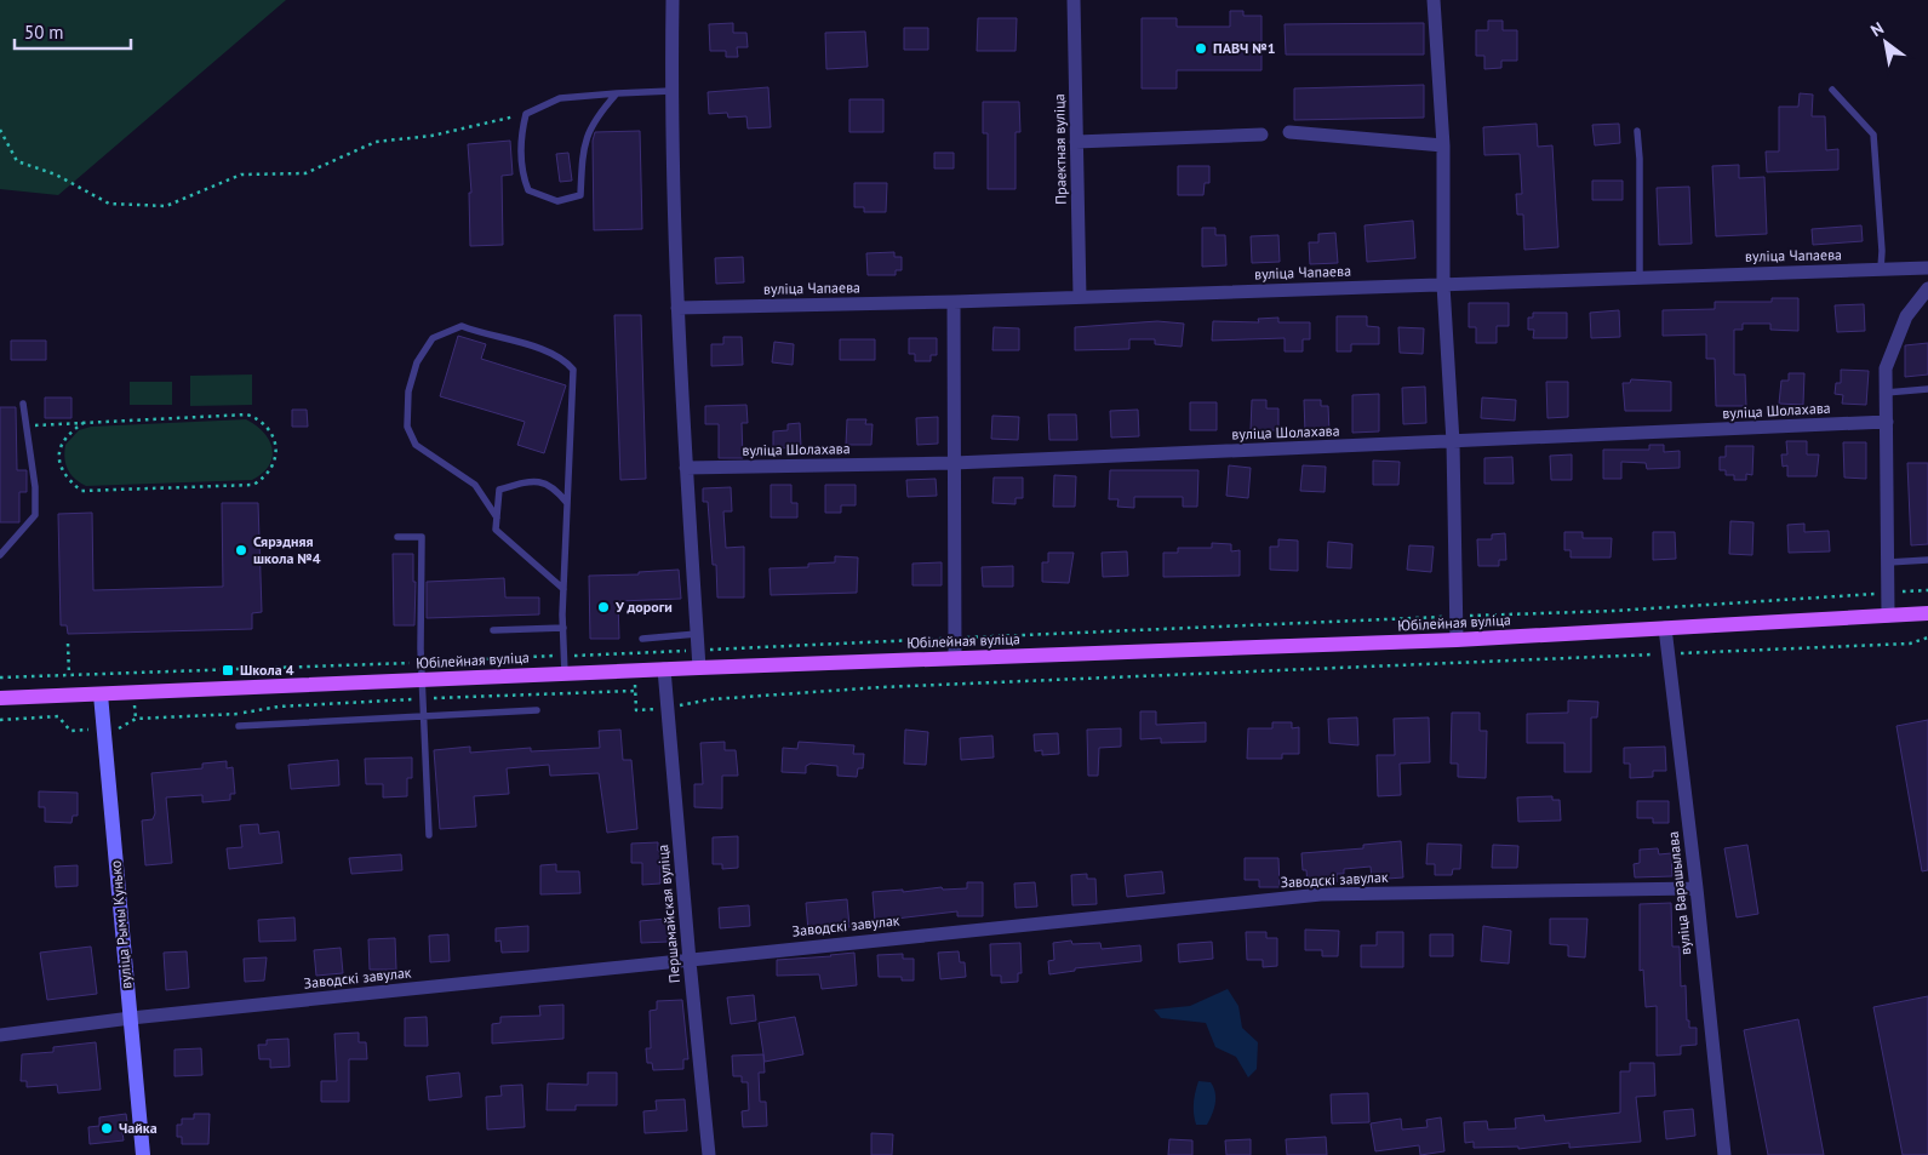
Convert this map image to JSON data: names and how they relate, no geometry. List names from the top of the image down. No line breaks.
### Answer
{"streets":{"main road":["Юбілейная вуліца"],"street":["Праектная вуліца","вуліца Чапаева","вуліца Шолахава","Заводскі завулак","вуліца Варашылава","Першамайская вуліца","вуліца Рымы Кунько"]},"crossings":[["Праектная вуліца","вуліца Чапаева"],["Юбілейная вуліца","вуліца Варашылава"],["Юбілейная вуліца","Першамайская вуліца"],["Юбілейная вуліца","вуліца Рымы Кунько"],["Заводскі завулак","вуліца Варашылава"],["Заводскі завулак","Першамайская вуліца"],["Заводскі завулак","вуліца Рымы Кунько"]],"places":{"other":["ПАВЧ №1","Сярэдняя школа №4","У дороги","Чайка"],"transit":["Школа 4"]},"scale_bar":"50 m","north":"top left"}
